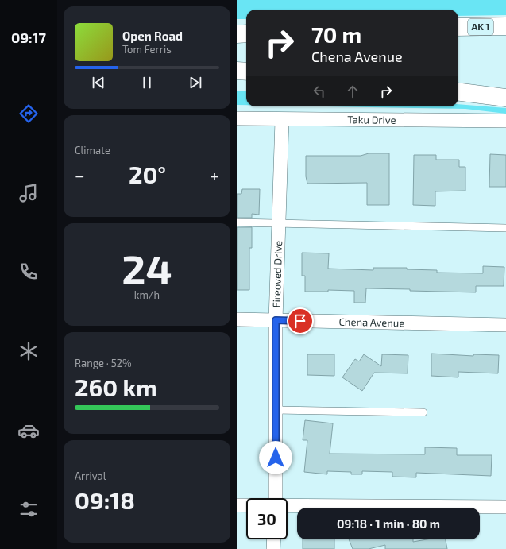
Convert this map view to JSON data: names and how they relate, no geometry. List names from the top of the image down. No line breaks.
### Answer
{"streets":{"highway":["AK 1"],"street":["Taku Drive","Fireoved Drive","Chena Avenue"]},"crossings":[["Taku Drive","Fireoved Drive"],["Fireoved Drive","Chena Avenue"]],"page":{"tabs":"09:17","turn":["70 m","Chena Avenue"],"song":["Open Road","Tom Ferris"],"tile":["Climate",["24","km/h"],["Range · 52%","260 km"],["Arrival","09:18"]],"heat":["−","20°","+"],"limit":"30","trip":"09:18 · 1 min · 80 m"}}
